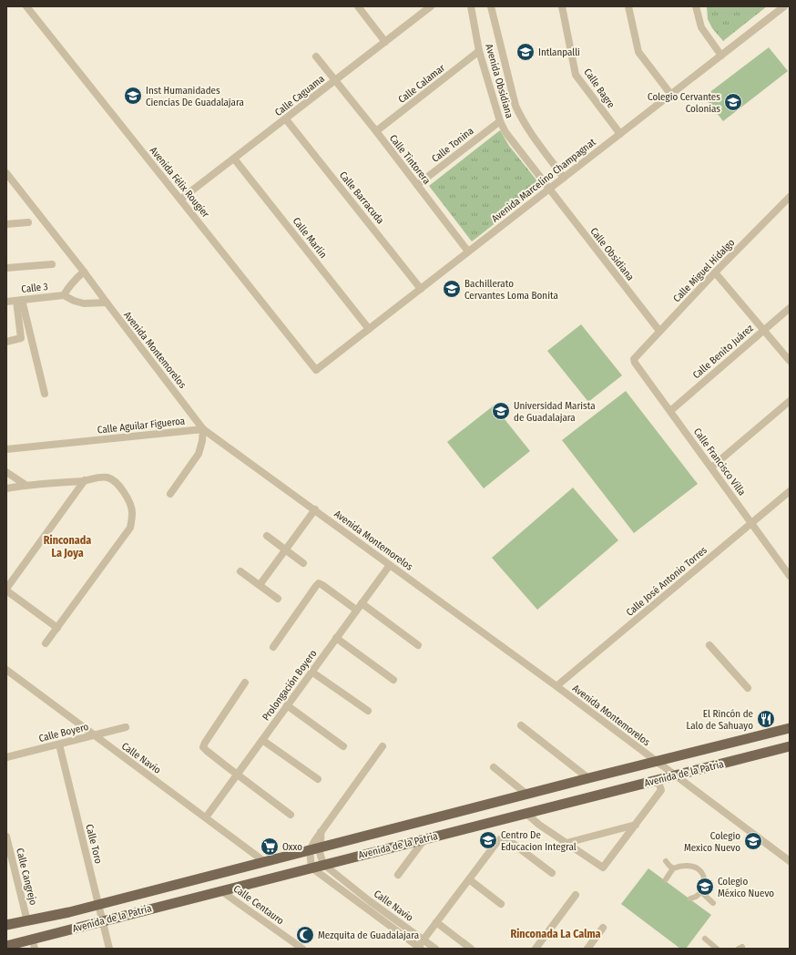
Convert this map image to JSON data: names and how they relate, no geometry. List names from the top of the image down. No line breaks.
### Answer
{"streets":{"main road":["Avenida de la Patria"],"street":["Avenida Obsidiana","Calle Calamar","Calle Bagre","Calle Caguama","Calle Tonina","Calle Tintorera","Avenida Marcelino Champagnat","Avenida Félix Rougier","Calle Barracuda","Calle Marlín","Calle Obsidiana","Calle Miguel Hidalgo","Calle 3","Avenida Montemorelos","Calle Benito Juárez","Calle Aguilar Figueroa","Calle Francisco Villa","Calle José Antonio Torres","Prolongación Boyero","Calle Boyero","Calle Navío","Calle Toro","Calle Cangrejo","Calle Centauro"]},"crossings":[["Avenida Obsidiana","Calle Calamar"],["Avenida Obsidiana","Calle Tonina"],["Avenida Obsidiana","Avenida Marcelino Champagnat"],["Avenida Obsidiana","Calle Obsidiana"],["Calle Calamar","Calle Tintorera"],["Calle Bagre","Avenida Marcelino Champagnat"],["Calle Caguama","Calle Tintorera"],["Calle Caguama","Avenida Félix Rougier"],["Calle Caguama","Calle Barracuda"],["Calle Caguama","Calle Marlín"],["Calle Tonina","Calle Tintorera"],["Calle Tintorera","Avenida Marcelino Champagnat"],["Avenida Marcelino Champagnat","Avenida Félix Rougier"],["Avenida Marcelino Champagnat","Calle Barracuda"],["Avenida Marcelino Champagnat","Calle Marlín"],["Avenida Marcelino Champagnat","Calle Obsidiana"],["Calle Obsidiana","Calle Miguel Hidalgo"],["Calle Miguel Hidalgo","Calle Francisco Villa"],["Calle 3","Avenida Montemorelos"],["Avenida Montemorelos","Calle Aguilar Figueroa"],["Avenida Montemorelos","Calle José Antonio Torres"],["Avenida Montemorelos","Prolongación Boyero"],["Avenida Montemorelos","Avenida de la Patria"],["Calle Benito Juárez","Calle Francisco Villa"],["Calle Francisco Villa","Calle José Antonio Torres"],["Prolongación Boyero","Calle Navío"],["Calle Boyero","Calle Navío"],["Calle Boyero","Calle Toro"],["Calle Navío","Avenida de la Patria"],["Avenida de la Patria","Calle Toro"],["Avenida de la Patria","Calle Cangrejo"],["Avenida de la Patria","Calle Centauro"]],"districts":["Rinconada La Joya","Rinconada La Calma"],"places":{"school or university":["Intlanpalli","Inst Humanidades Ciencias De Guadalajara","Colegio Cervantes Colonias","Bachillerato Cervantes Loma Bonita","Universidad Marista de Guadalajara","Centro De Educacion Integral","Colegio Mexico Nuevo","Colegio México Nuevo"],"restaurant":["El Rincón de Lalo de Sahuayo"],"supermarket":["Oxxo"],"mosque":["Mezquita de Guadalajara"]}}
